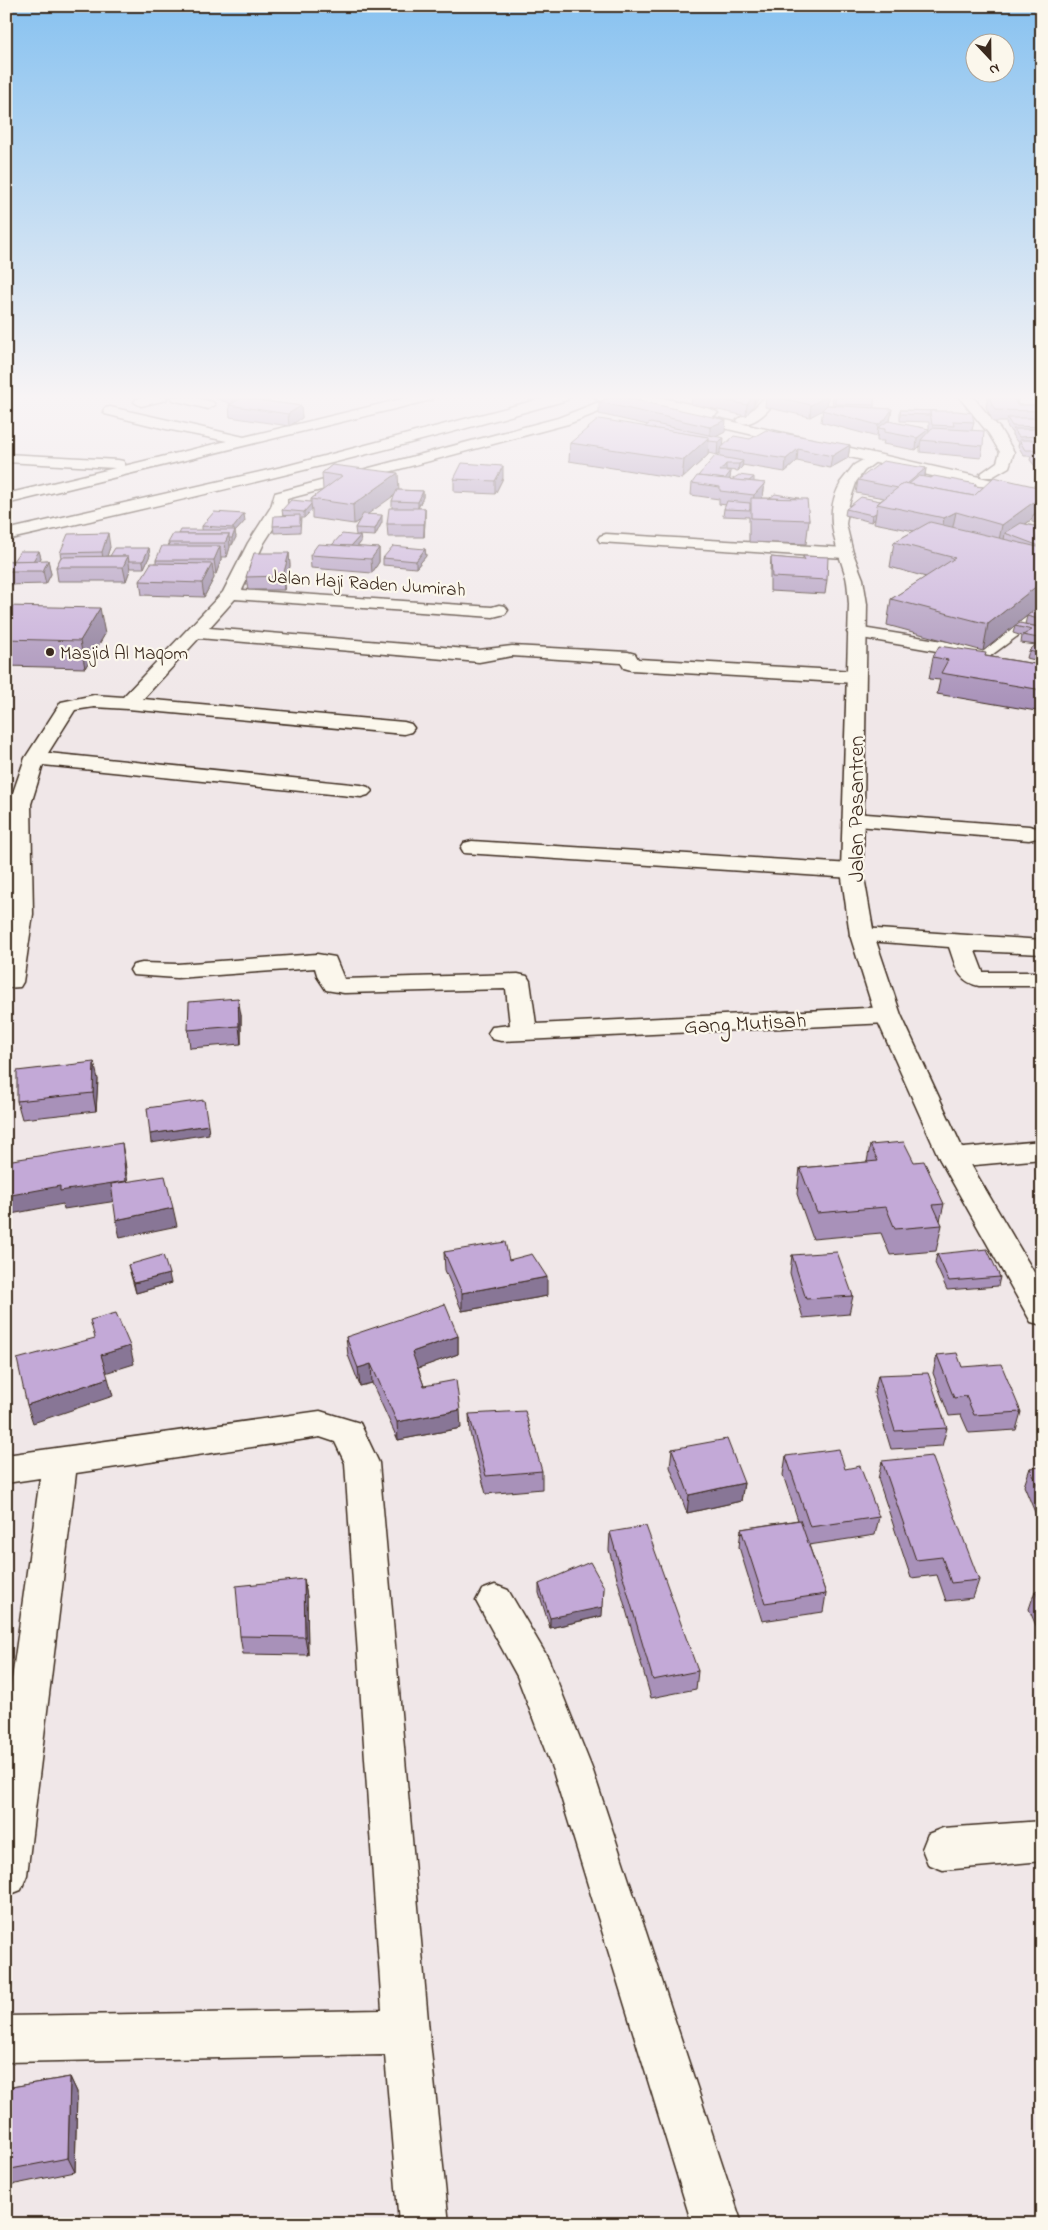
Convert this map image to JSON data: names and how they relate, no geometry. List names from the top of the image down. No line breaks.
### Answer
{"streets":{"main road":["Jalan Haji Raden Jumirah","Jalan Pasantren","Gang Mutisah"]},"crossings":[["Jalan Pasantren","Gang Mutisah"]],"places":["Masjid Al Maqom"],"north":"bottom"}
